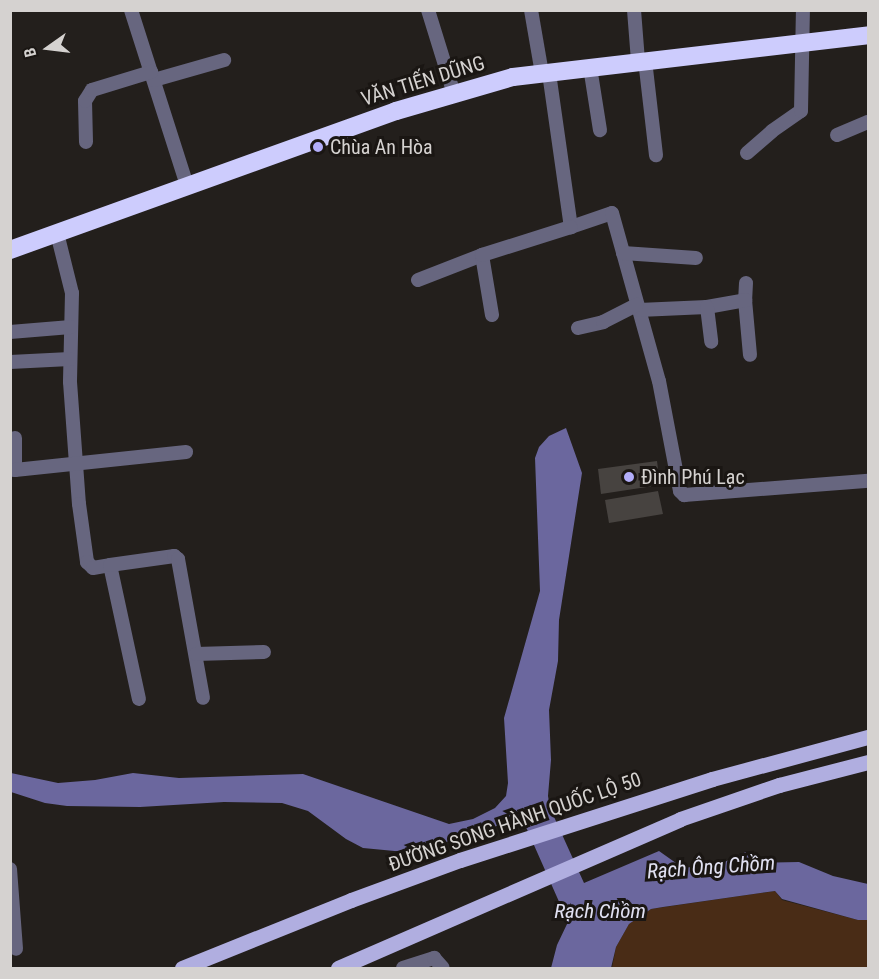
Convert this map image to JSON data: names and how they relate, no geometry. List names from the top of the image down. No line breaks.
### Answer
{"streets":{"highway":["VĂN TIẾN DŨNG"],"main road":["ĐƯỜNG SONG HÀNH QUỐC LỘ 50"]},"water":["Rạch Ông Chồm","Rạch Chồm"],"places":["Chùa An Hòa","Đình Phú Lạc"],"north":"left"}
